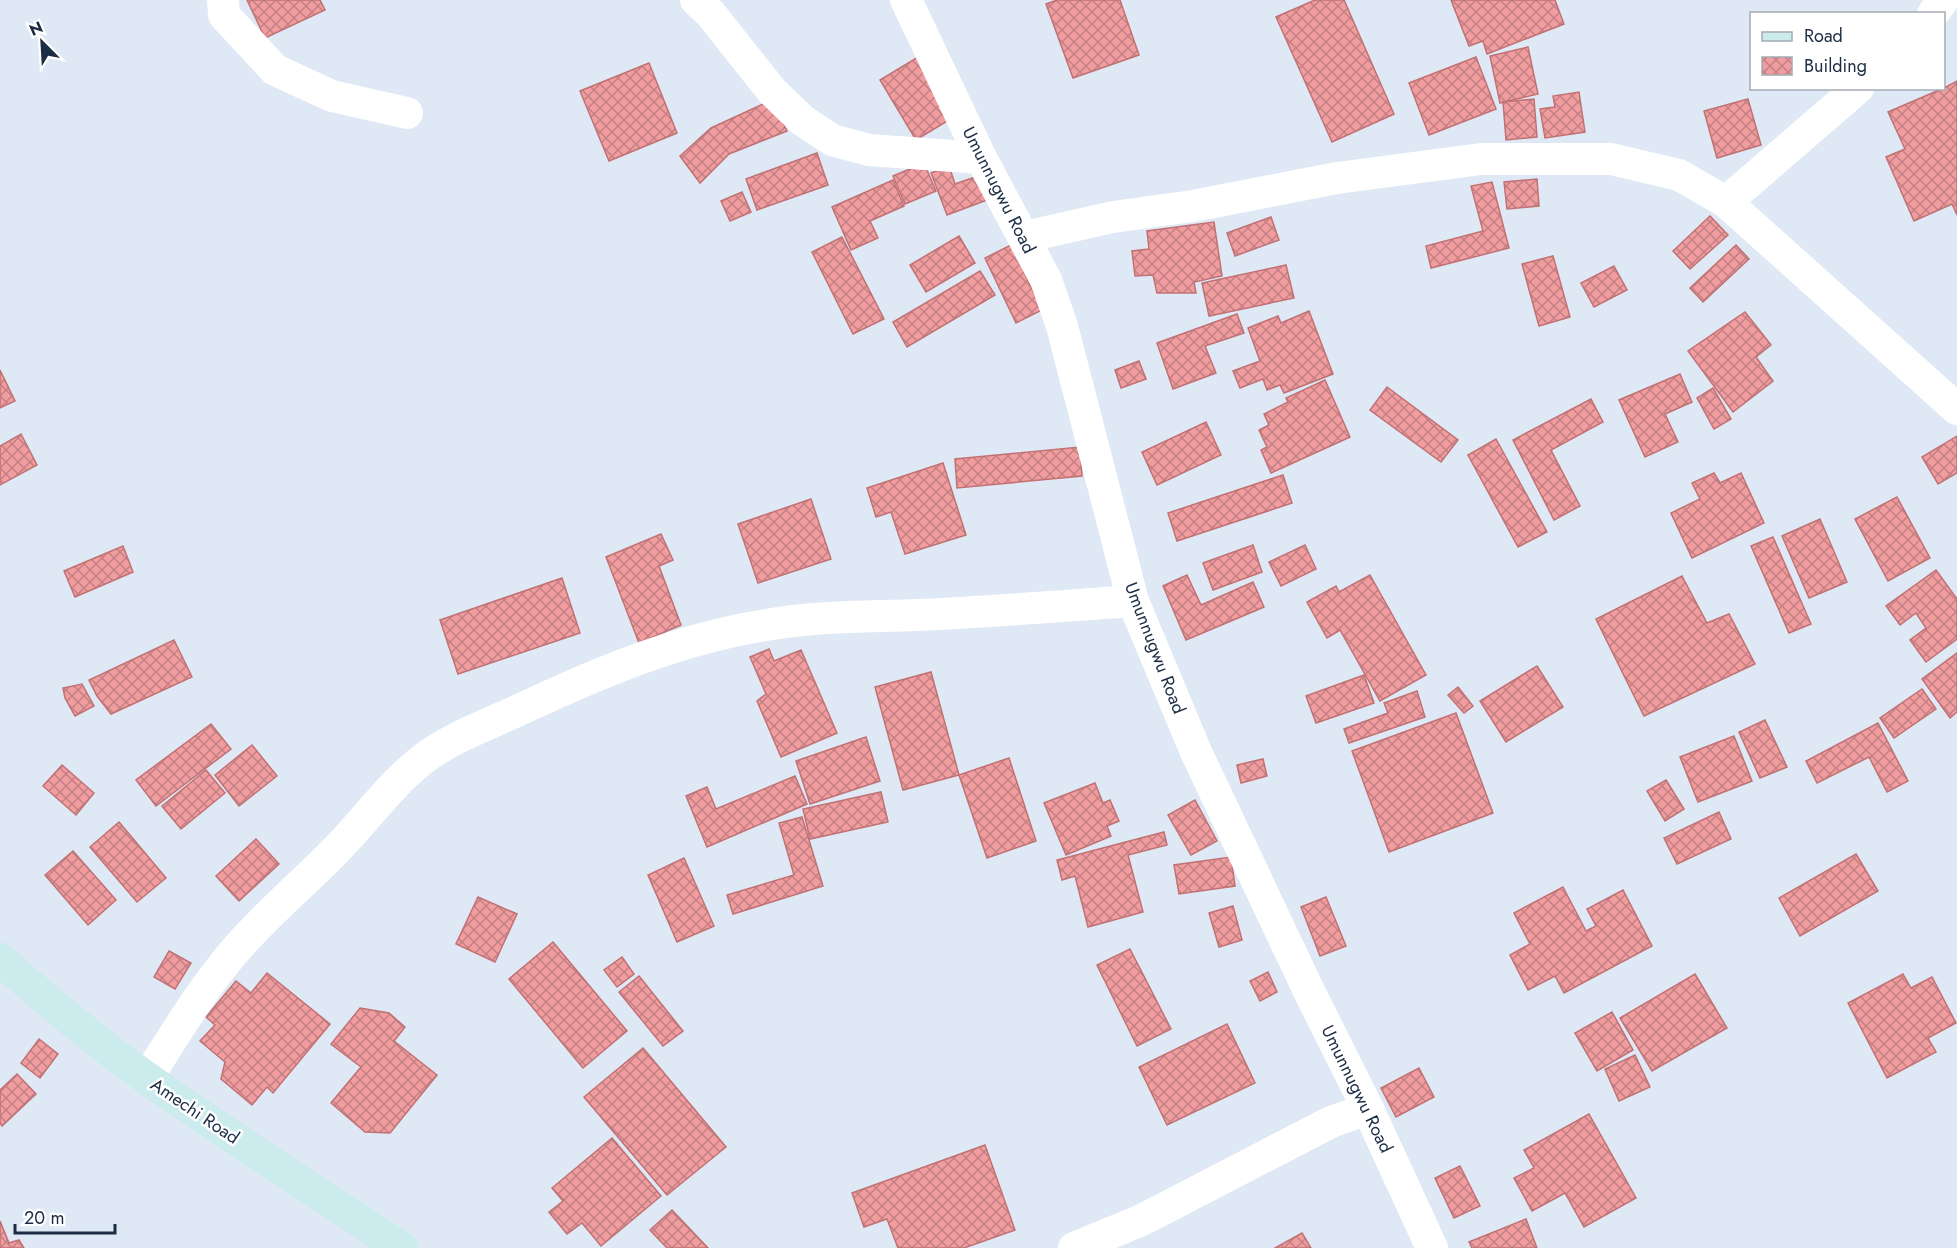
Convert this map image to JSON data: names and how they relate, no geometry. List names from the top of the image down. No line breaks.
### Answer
{"streets":{"main road":["Amechi Road"],"street":["Umunnugwu Road"]},"legend":["Road","Building"],"scale_bar":"20 m","north":"top left"}
